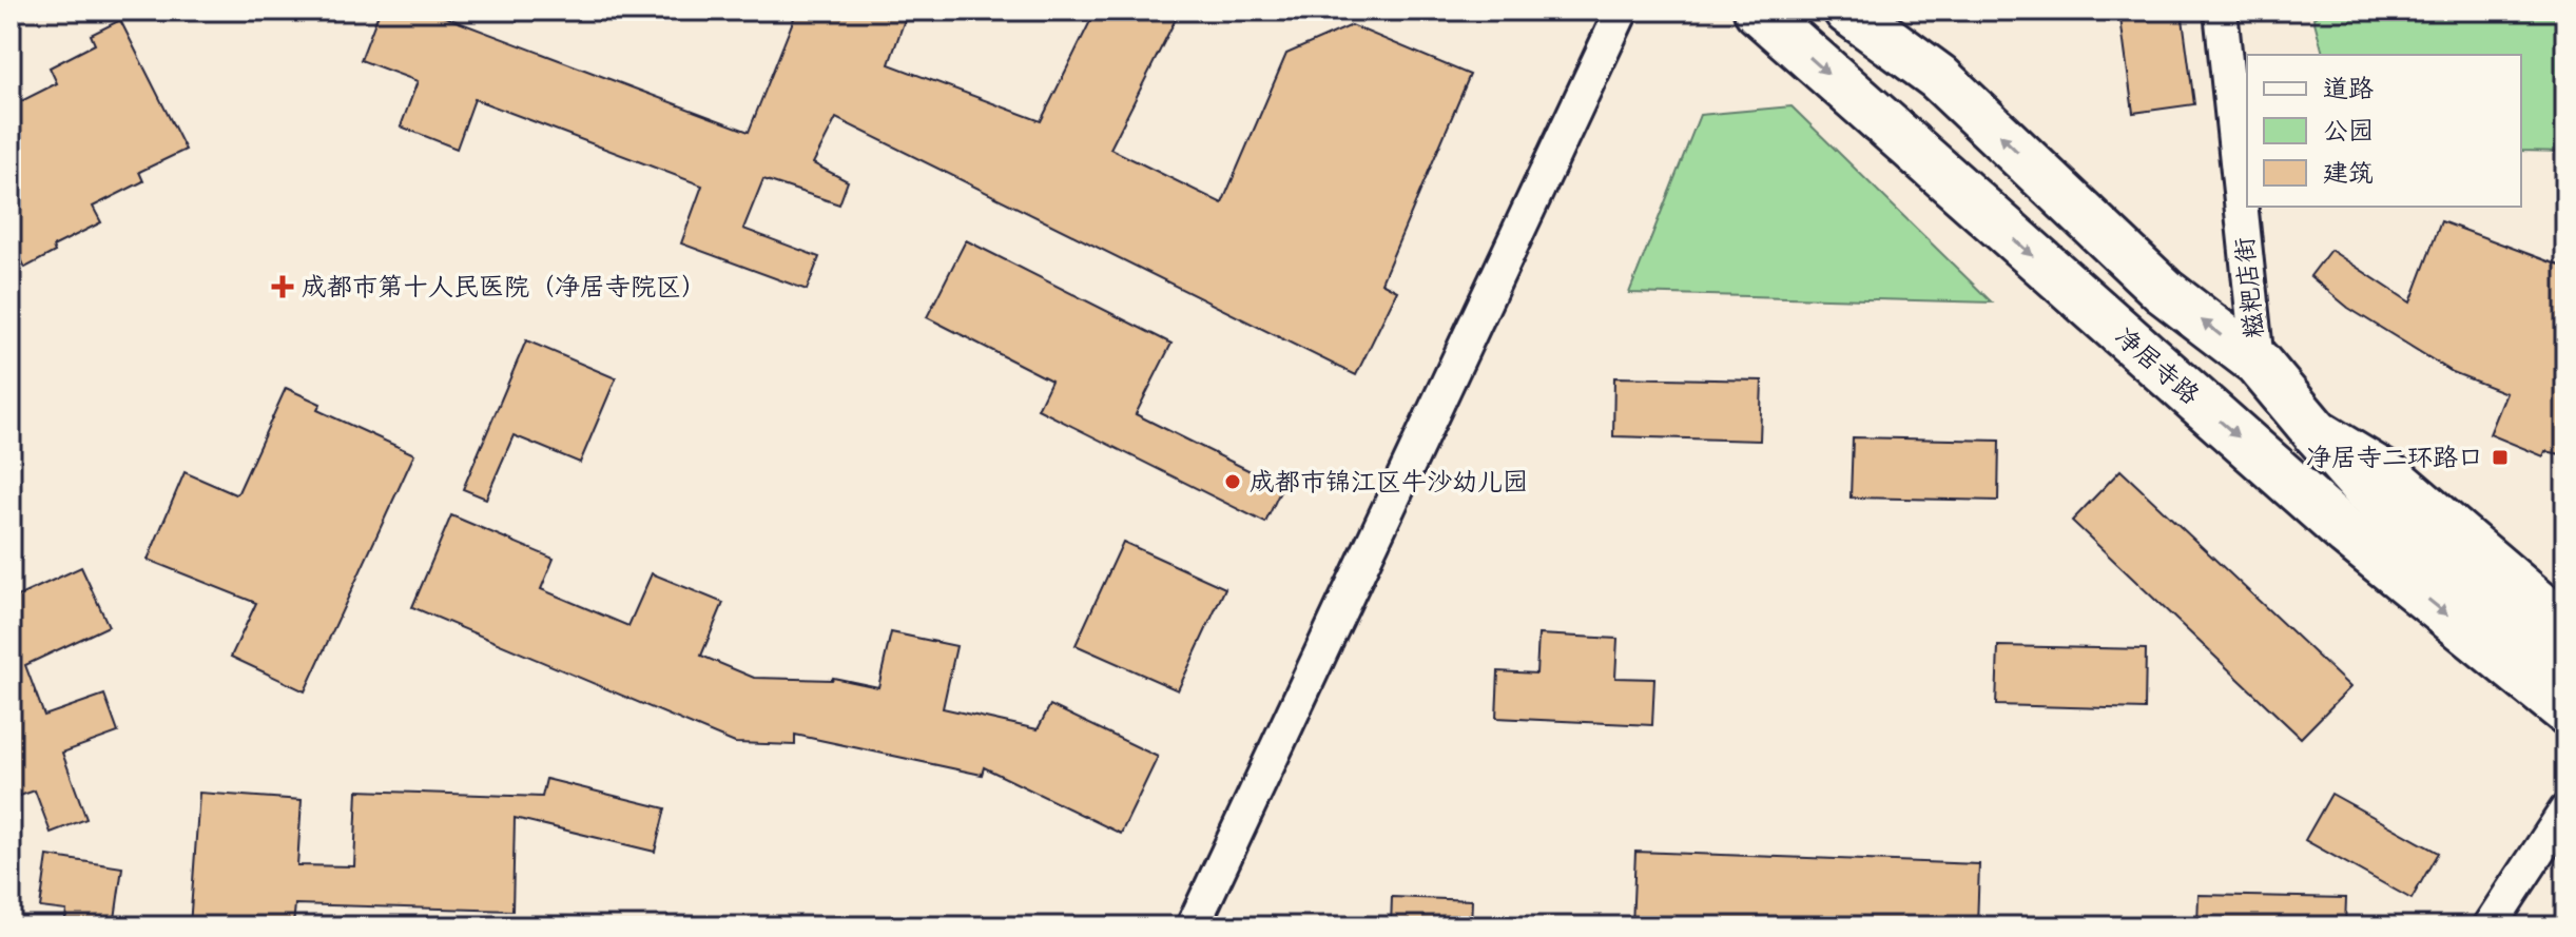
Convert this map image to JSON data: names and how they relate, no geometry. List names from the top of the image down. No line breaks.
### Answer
{"streets":{"main road":["净居寺路"],"street":["糍粑店街"]},"places":{"health":["成都市第十人民医院（净居寺院区）"],"transit":["净居寺二环路口"],"other":["成都市锦江区牛沙幼儿园"]},"legend":["道路","公园","建筑"]}
